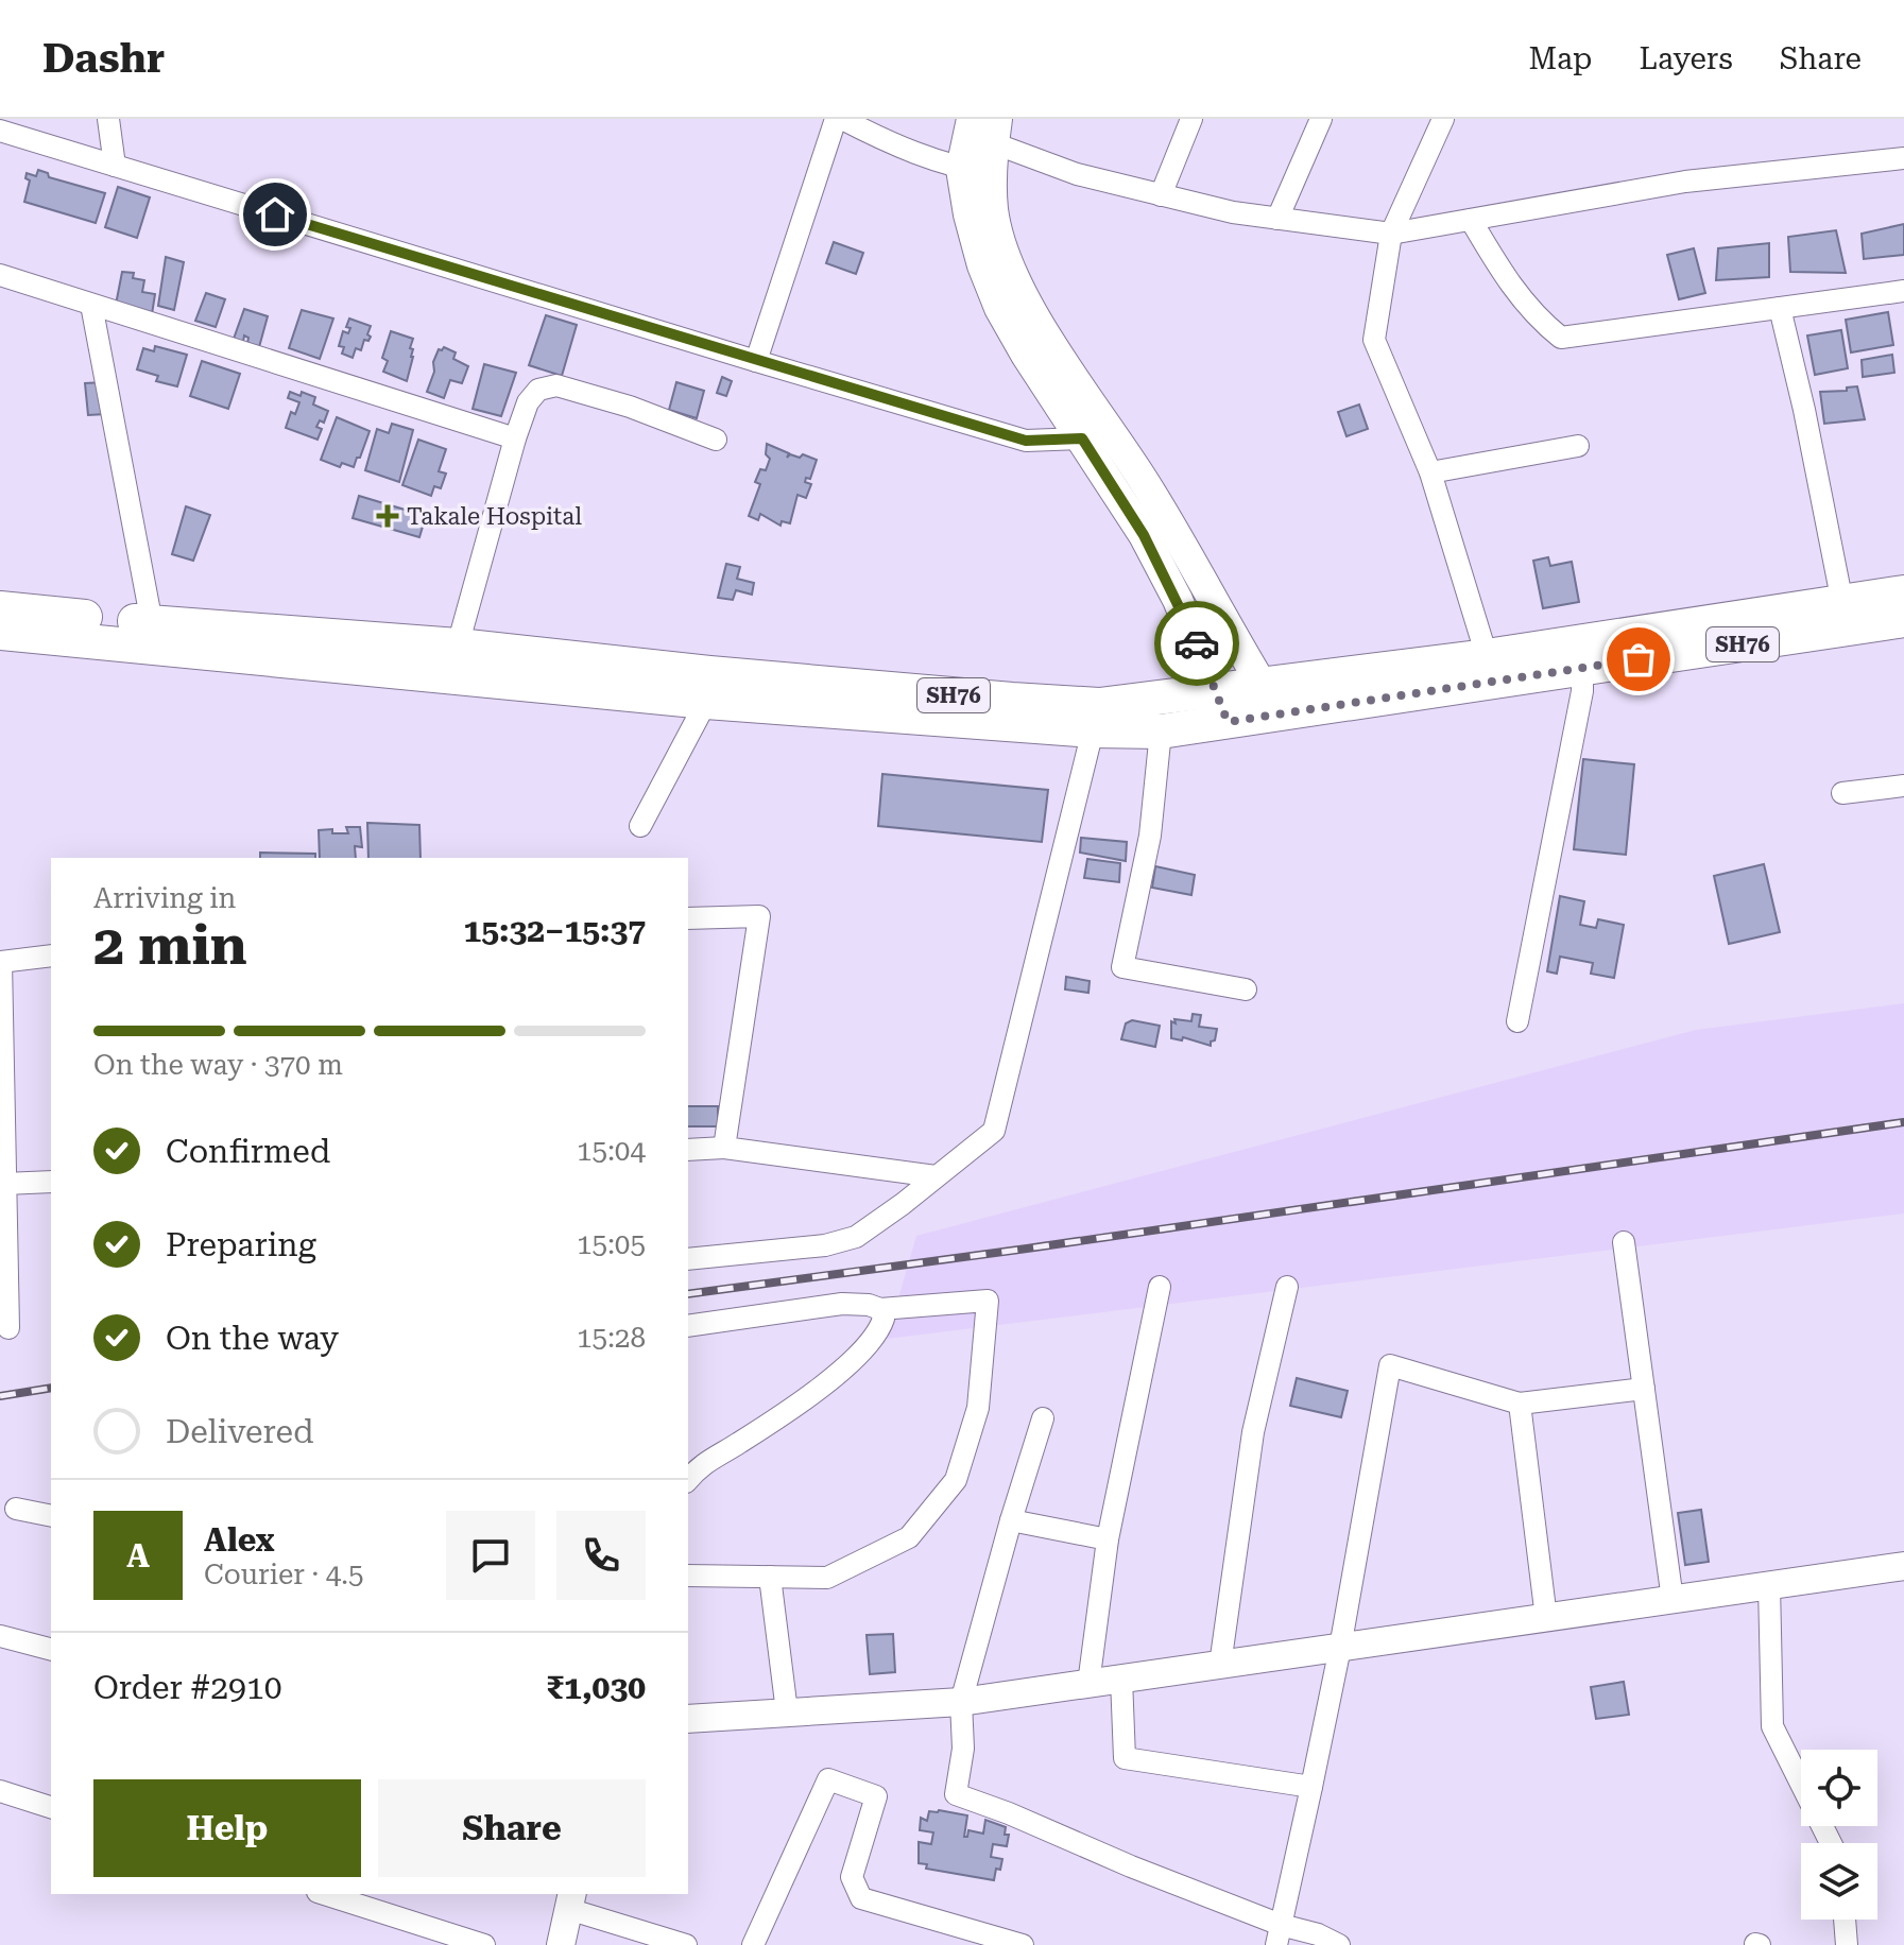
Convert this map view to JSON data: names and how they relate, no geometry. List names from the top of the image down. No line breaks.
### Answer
{"streets":{"main road":["SH76"]},"places":{"health":["Takale Hospital"]},"page":{"header":"Dashr","nav":["Map","Layers","Share"],"heading":["2 min","Arriving in","15:32–15:37"],"panel":["Alex","Courier · 4.5","Order #2910","₹1,030"],"bar":"On the way · 370 m","list":[["Confirmed","15:04"],["Preparing","15:05"],["On the way","15:28"],"Delivered"],"round":"A","buttons":["Help","Share"]}}
